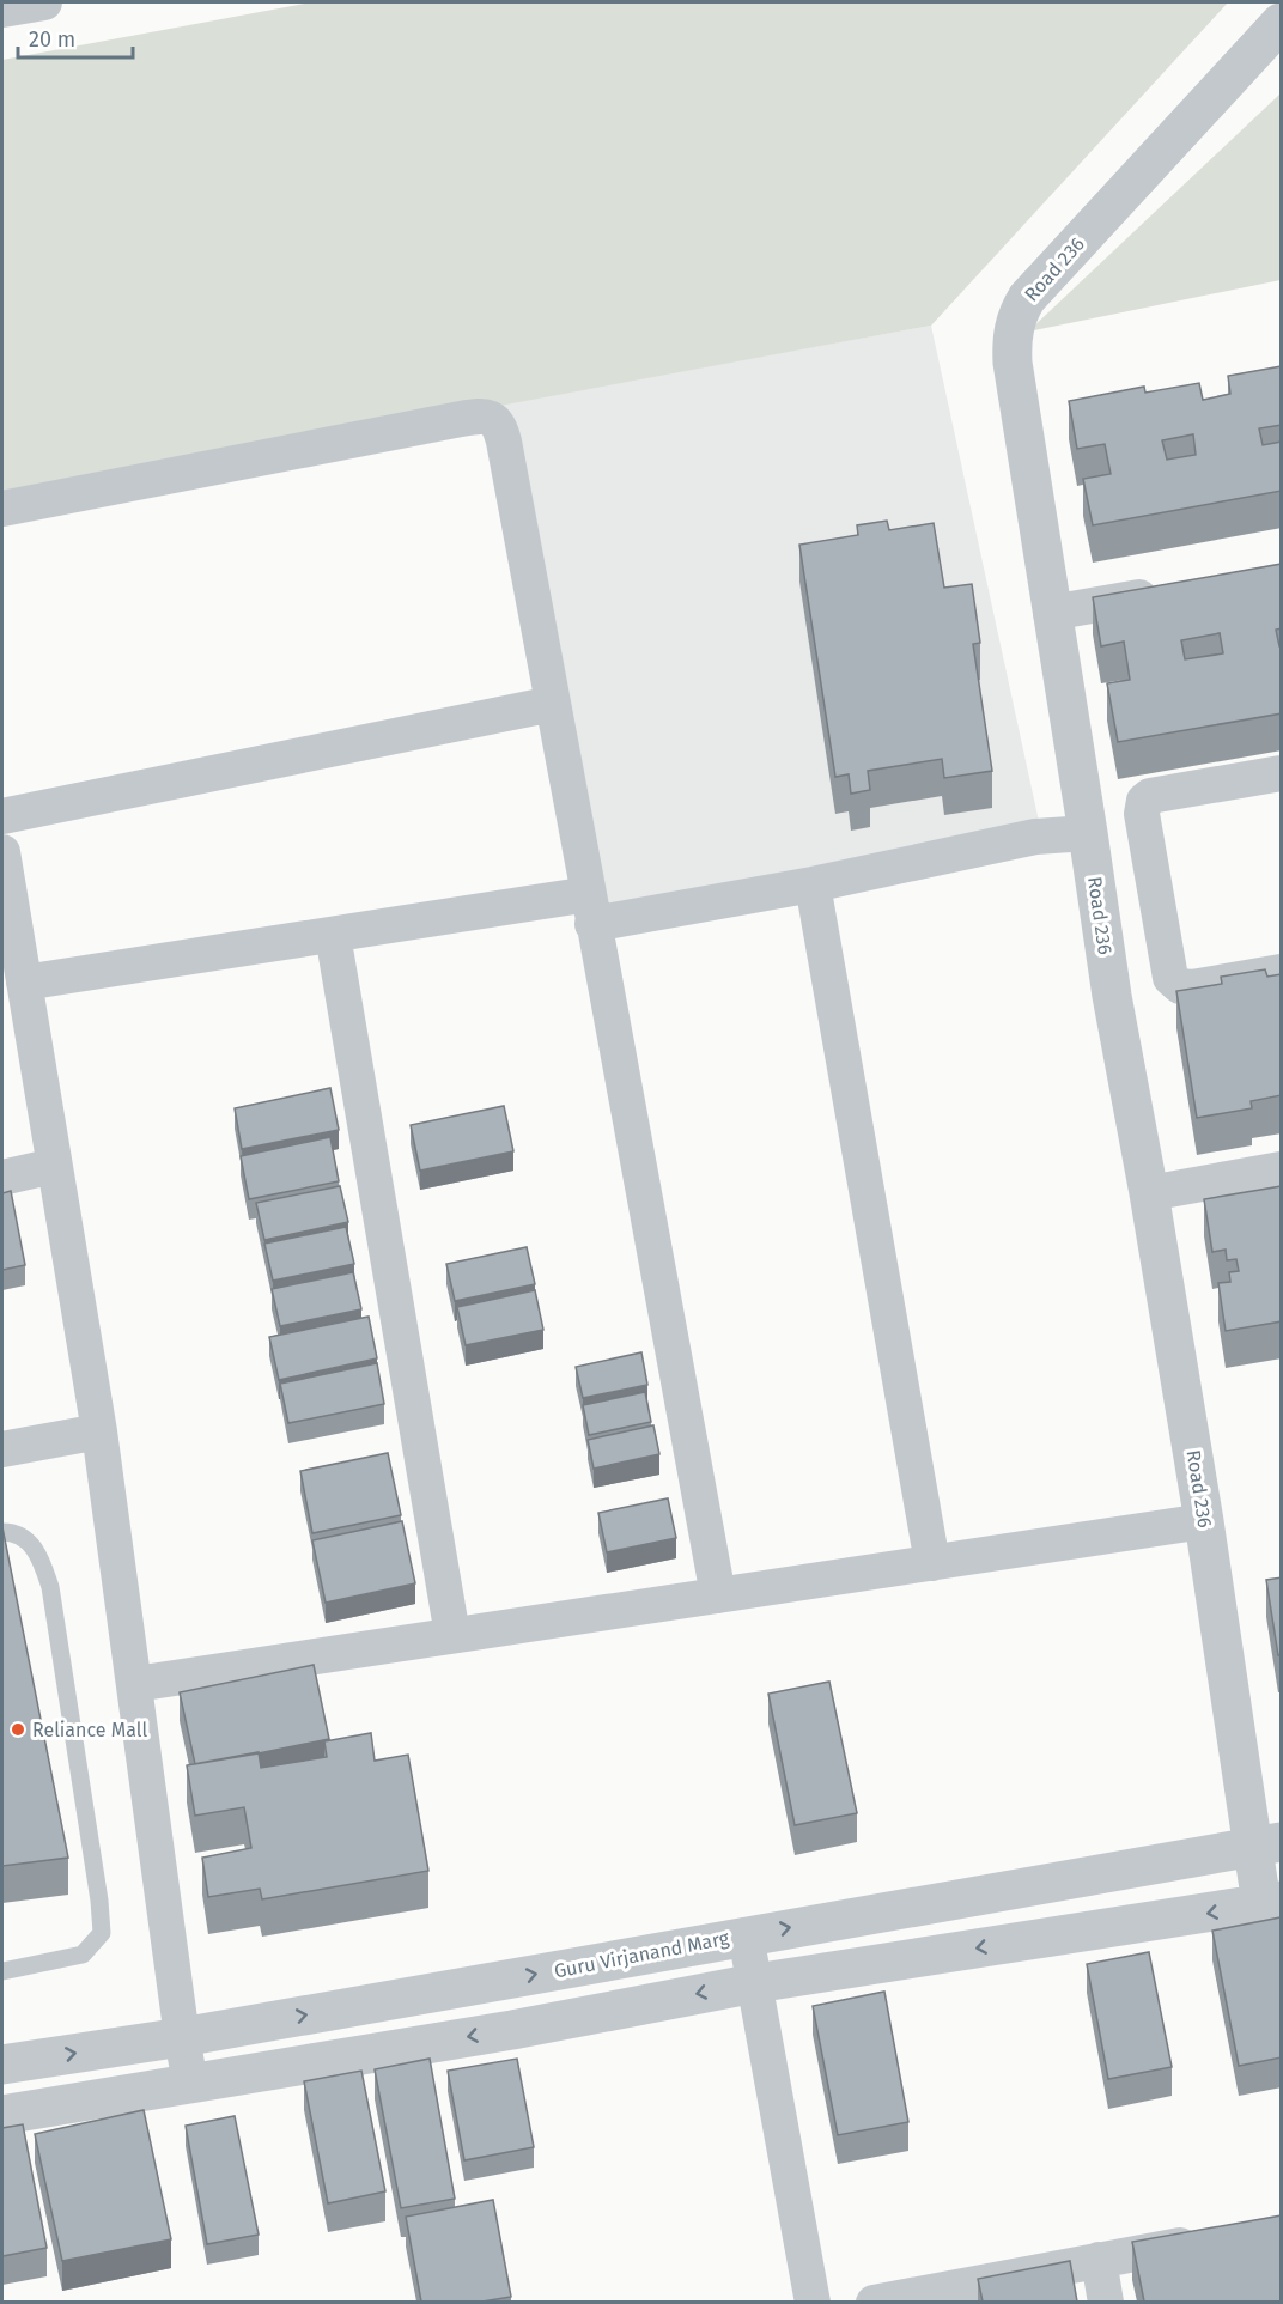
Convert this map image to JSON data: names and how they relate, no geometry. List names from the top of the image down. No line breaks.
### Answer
{"streets":{"street":["Road 236","Guru Virjanand Marg"]},"crossings":[["Road 236","Guru Virjanand Marg"]],"places":["Reliance Mall"],"scale_bar":"20 m"}
